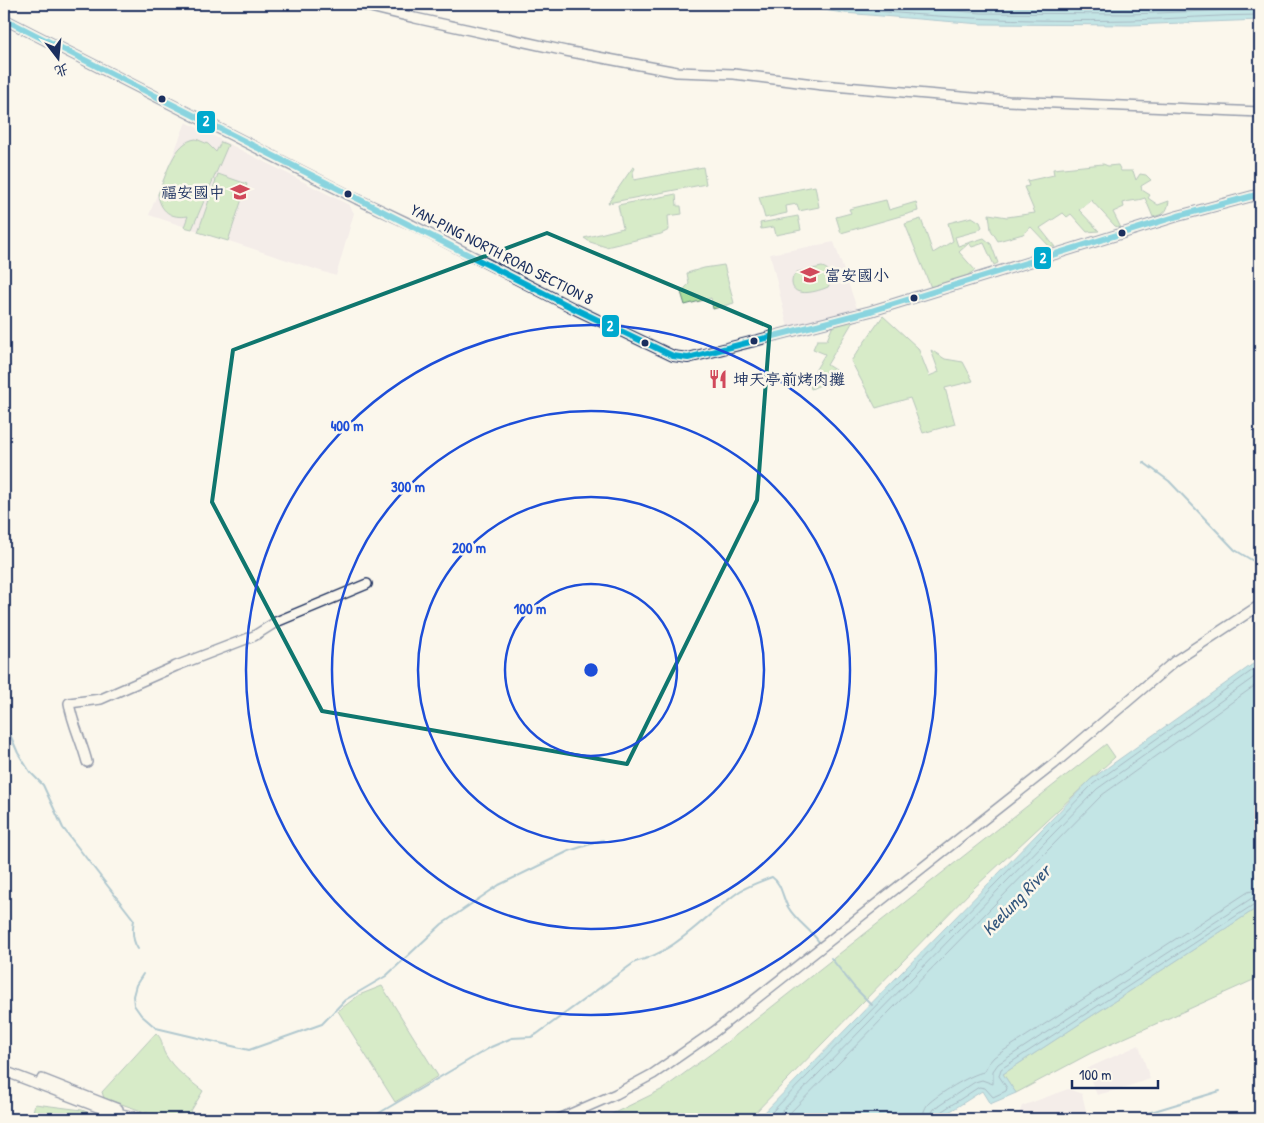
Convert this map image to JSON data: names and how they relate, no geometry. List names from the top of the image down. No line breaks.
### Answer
{"streets":{"street":["YAN-PING NORTH ROAD SECTION 8"]},"water":["Keelung River"],"places":{"school or university":["福安國中","富安國小"],"restaurant":["坤天亭前烤肉攤"]},"lines":["transit line 2"],"scale_bar":"100 m","north":"bottom","rings":["400 m","300 m","200 m","100 m"]}
